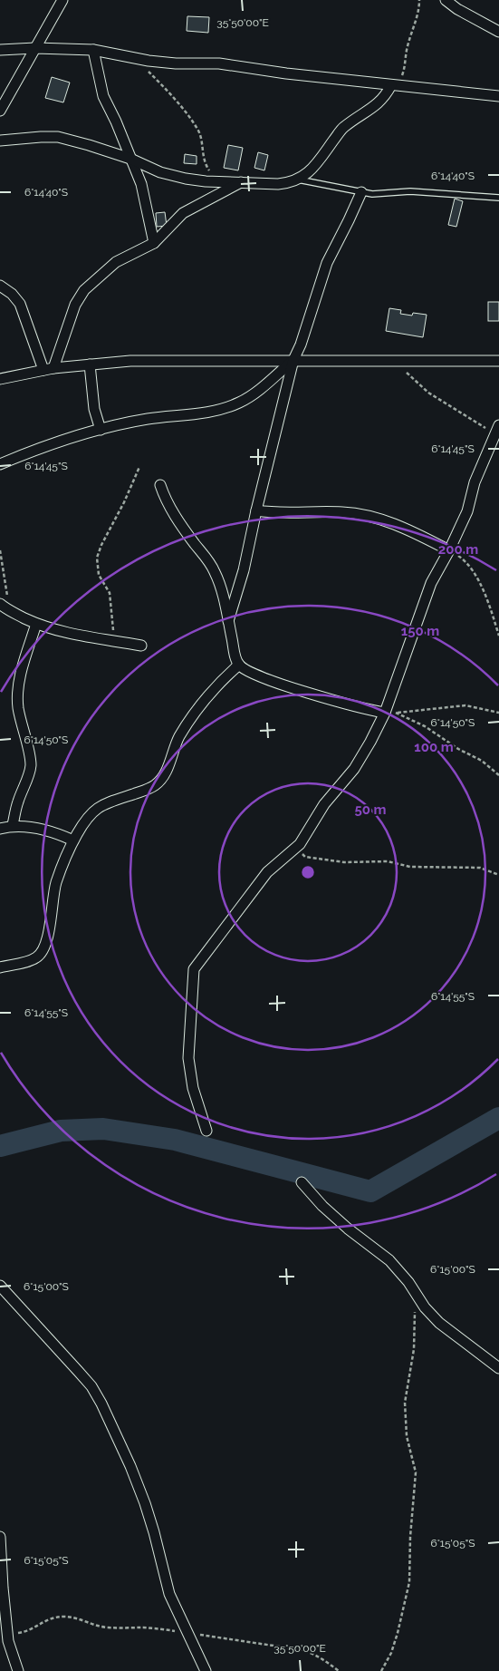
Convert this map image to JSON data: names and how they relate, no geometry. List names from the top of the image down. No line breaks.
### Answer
{"coordinates":["35°50'00\"E","6°14'40\"S","6°14'45\"S","6°14'50\"S","6°14'55\"S","6°15'00\"S","6°15'05\"S"],"rings":["200 m","150 m","100 m","50 m"]}
